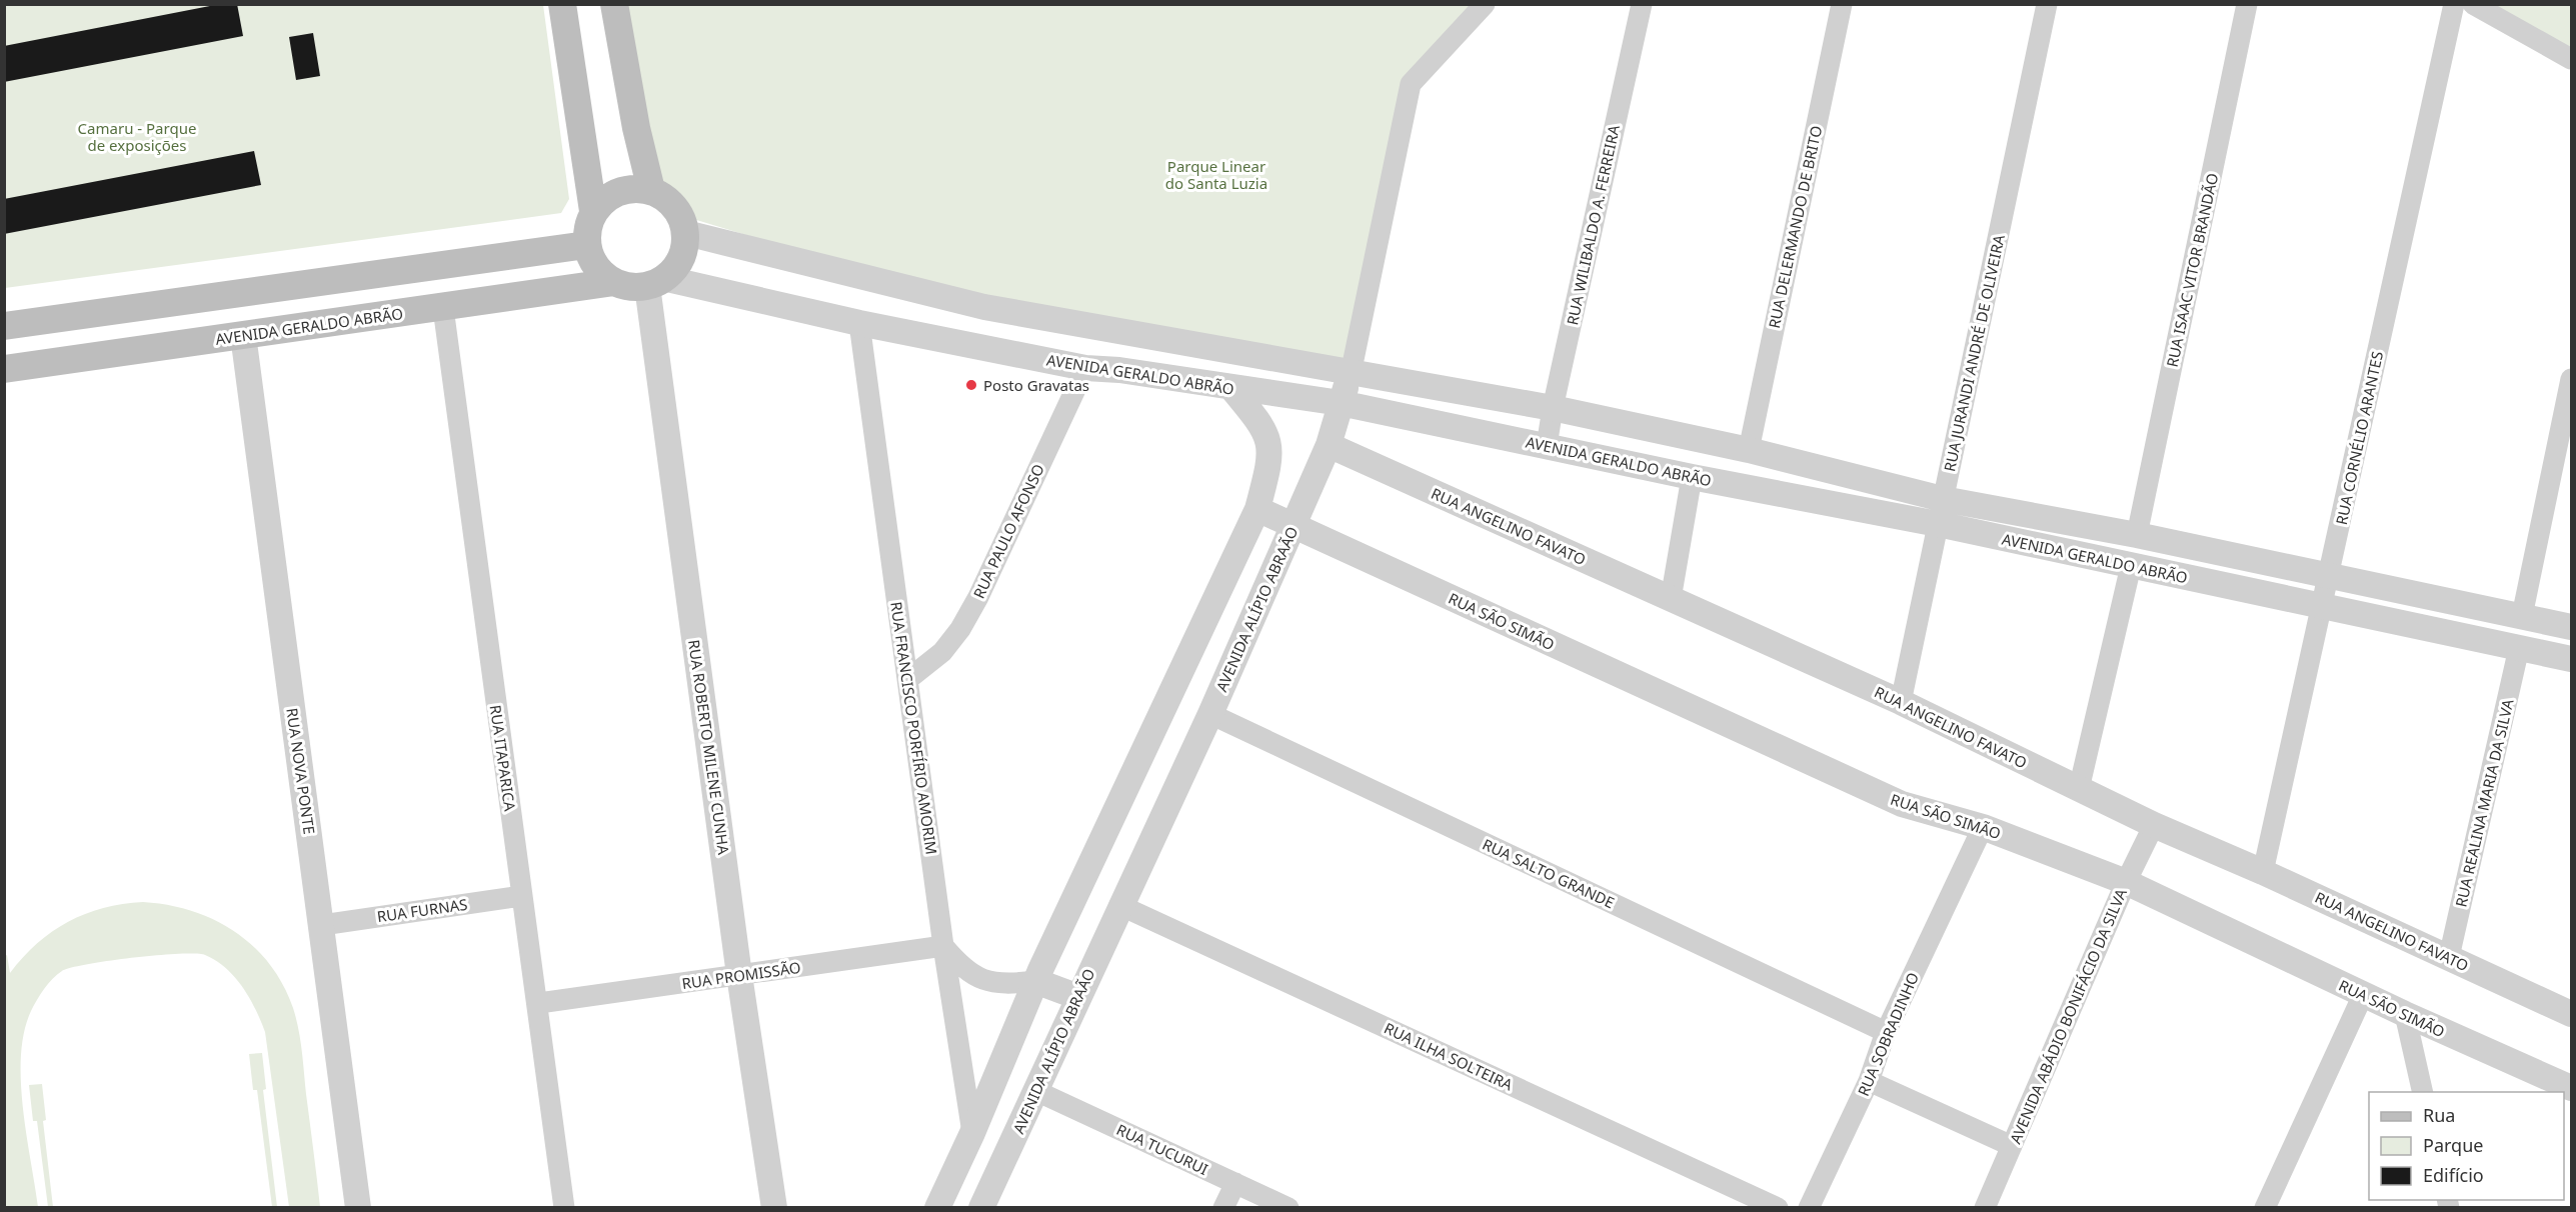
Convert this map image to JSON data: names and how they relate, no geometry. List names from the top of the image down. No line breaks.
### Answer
{"streets":{"main road":["AVENIDA GERALDO ABRÃO"],"street":["RUA WILIBALDO A. FERREIRA","RUA DELERMANDO DE BRITO","RUA ISAAC VITOR BRANDÃO","RUA JURANDI ANDRÉ DE OLIVEIRA","RUA CORNÉLIO ARANTES","RUA ANGELINO FAVATO","RUA PAULO AFONSO","AVENIDA ALÍPIO ABRAÃO","RUA SÃO SIMÃO","RUA FRANCISCO PORFÍRIO AMORIM","RUA ROBERTO MILENE CUNHA","RUA ITAPARICA","RUA NOVA PONTE","RUA REALINA MARIA DA SILVA","RUA SALTO GRANDE","RUA FURNAS","RUA PROMISSÃO","AVENIDA ABÁDIO BONIFÁCIO DA SILVA","RUA SOBRADINHO","RUA ILHA SOLTEIRA","RUA TUCURUI"]},"crossings":[["RUA WILIBALDO A. FERREIRA","AVENIDA GERALDO ABRÃO"],["RUA DELERMANDO DE BRITO","AVENIDA GERALDO ABRÃO"],["RUA ISAAC VITOR BRANDÃO","AVENIDA GERALDO ABRÃO"],["AVENIDA GERALDO ABRÃO","RUA JURANDI ANDRÉ DE OLIVEIRA"],["AVENIDA GERALDO ABRÃO","RUA CORNÉLIO ARANTES"],["AVENIDA GERALDO ABRÃO","RUA PAULO AFONSO"],["AVENIDA GERALDO ABRÃO","AVENIDA ALÍPIO ABRAÃO"],["AVENIDA GERALDO ABRÃO","RUA FRANCISCO PORFÍRIO AMORIM"],["AVENIDA GERALDO ABRÃO","RUA ROBERTO MILENE CUNHA"],["AVENIDA GERALDO ABRÃO","RUA ITAPARICA"],["AVENIDA GERALDO ABRÃO","RUA NOVA PONTE"],["AVENIDA GERALDO ABRÃO","RUA REALINA MARIA DA SILVA"],["RUA JURANDI ANDRÉ DE OLIVEIRA","RUA ANGELINO FAVATO"],["RUA CORNÉLIO ARANTES","RUA ANGELINO FAVATO"],["RUA ANGELINO FAVATO","AVENIDA ALÍPIO ABRAÃO"],["RUA ANGELINO FAVATO","RUA REALINA MARIA DA SILVA"],["RUA ANGELINO FAVATO","AVENIDA ABÁDIO BONIFÁCIO DA SILVA"],["RUA PAULO AFONSO","RUA FRANCISCO PORFÍRIO AMORIM"],["AVENIDA ALÍPIO ABRAÃO","RUA SÃO SIMÃO"],["AVENIDA ALÍPIO ABRAÃO","RUA SALTO GRANDE"],["AVENIDA ALÍPIO ABRAÃO","RUA ILHA SOLTEIRA"],["AVENIDA ALÍPIO ABRAÃO","RUA TUCURUI"],["RUA SÃO SIMÃO","AVENIDA ABÁDIO BONIFÁCIO DA SILVA"],["RUA SÃO SIMÃO","RUA SOBRADINHO"],["RUA FRANCISCO PORFÍRIO AMORIM","RUA PROMISSÃO"],["RUA ROBERTO MILENE CUNHA","RUA PROMISSÃO"],["RUA ITAPARICA","RUA FURNAS"],["RUA ITAPARICA","RUA PROMISSÃO"],["RUA NOVA PONTE","RUA FURNAS"],["RUA SALTO GRANDE","RUA SOBRADINHO"]],"parks":["Camaru - Parque de exposições","Parque Linear do Santa Luzia"],"places":["Posto Gravatas"],"legend":["Rua","Parque","Edifício"]}
